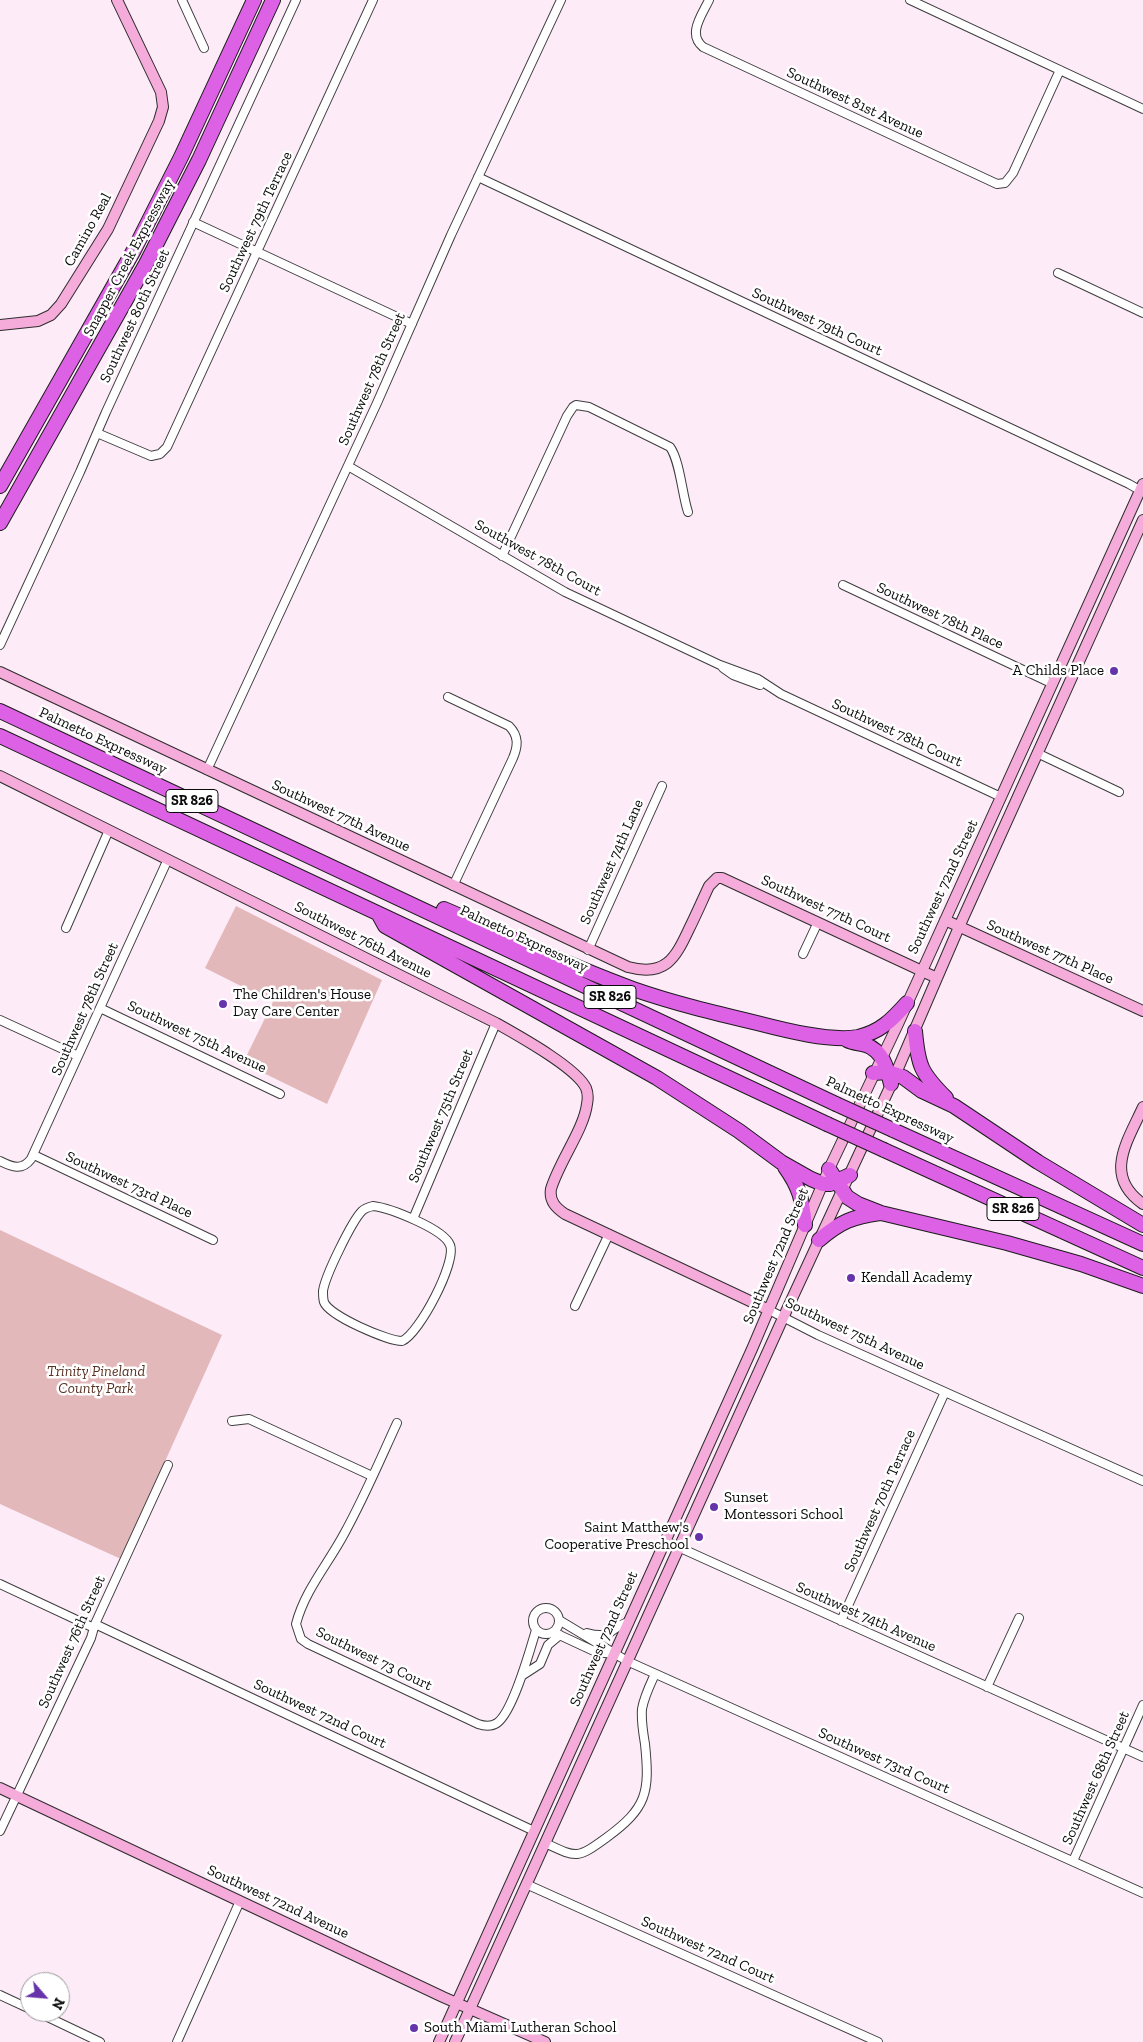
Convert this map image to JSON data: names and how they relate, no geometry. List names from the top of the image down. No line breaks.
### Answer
{"streets":{"highway":["Snapper Creek Expressway","Palmetto Expressway","SR 826"],"street":["Southwest 81st Avenue","Southwest 79th Terrace","Camino Real","Southwest 80th Street","Southwest 79th Court","Southwest 78th Street","Southwest 78th Court","Southwest 78th Place","Southwest 77th Avenue","Southwest 74th Lane","Southwest 72nd Street","Southwest 77th Court","Southwest 76th Avenue","Southwest 77th Place","Southwest 75th Avenue","Southwest 75th Street","Southwest 73rd Place","Southwest 70th Terrace","Southwest 74th Avenue","Southwest 76th Street","Southwest 73 Court","Southwest 72nd Court","Southwest 73rd Court","Southwest 68th Street","Southwest 72nd Avenue"]},"crossings":[["Southwest 79th Terrace","Southwest 80th Street"],["Southwest 79th Court","Southwest 78th Street"],["Southwest 79th Court","Southwest 72nd Street"],["Southwest 78th Street","Southwest 78th Court"],["Southwest 78th Street","Southwest 77th Avenue"],["Southwest 78th Street","Southwest 76th Avenue"],["Southwest 78th Street","Southwest 75th Avenue"],["Southwest 78th Street","Southwest 73rd Place"],["Southwest 78th Court","Southwest 72nd Street"],["Southwest 78th Place","Southwest 72nd Street"],["Southwest 77th Avenue","Southwest 74th Lane"],["Southwest 77th Avenue","Southwest 77th Court"],["Southwest 72nd Street","Southwest 77th Court"],["Southwest 72nd Street","Southwest 77th Place"],["Southwest 72nd Street","Southwest 75th Avenue"],["Southwest 72nd Street","Southwest 74th Avenue"],["Southwest 72nd Street","Southwest 72nd Court"],["Southwest 72nd Street","Southwest 73rd Court"],["Southwest 72nd Street","Southwest 72nd Avenue"],["Southwest 76th Avenue","Southwest 75th Avenue"],["Southwest 76th Avenue","Southwest 75th Street"],["Southwest 75th Avenue","Southwest 70th Terrace"],["Southwest 70th Terrace","Southwest 74th Avenue"],["Southwest 74th Avenue","Southwest 68th Street"],["Southwest 76th Street","Southwest 72nd Court"],["Southwest 76th Street","Southwest 72nd Avenue"],["Southwest 73rd Court","Southwest 68th Street"]],"parks":["Trinity Pineland County Park"],"places":["A Childs Place","The Children's House Day Care Center","Kendall Academy","Sunset Montessori School","Saint Matthew's Cooperative Preschool","South Miami Lutheran School"],"north":"bottom right"}
